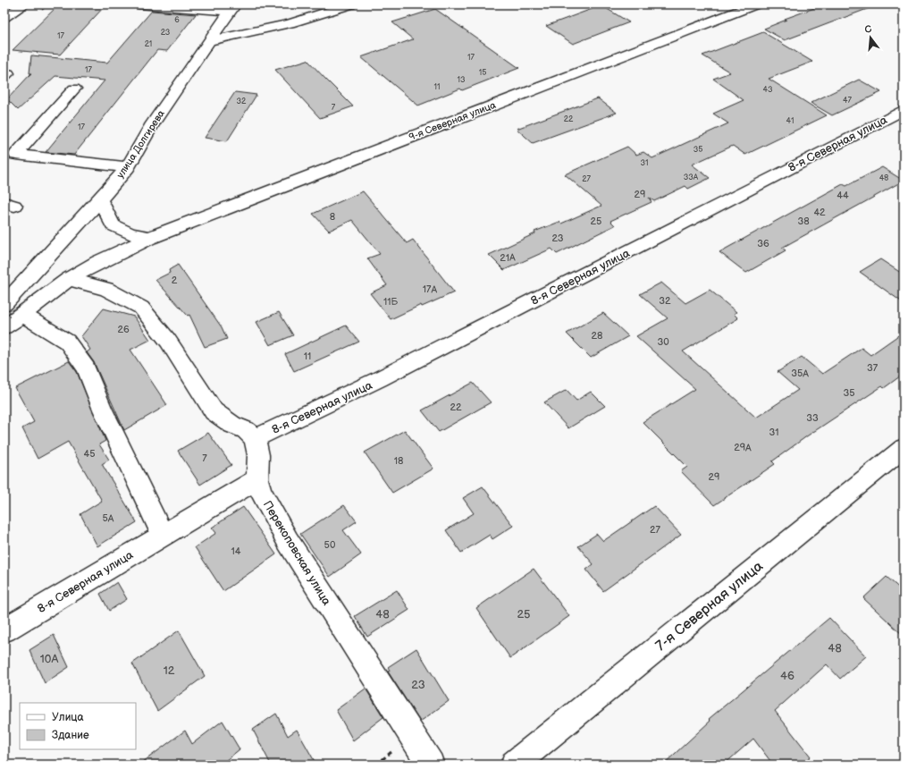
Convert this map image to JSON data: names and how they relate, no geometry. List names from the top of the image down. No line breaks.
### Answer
{"streets":{"street":["9-я Северная улица","8-я Северная улица","улица Долгирева","Перекоповская улица","7-я Северная улица"]},"crossings":[["8-я Северная улица","Перекоповская улица"]],"house_numbers":["6","23","17","21","17","17","15","13","11","43","47","32","7","22","41","17","35","31","33А","48","27","29","44","42","8","25","38","23","36","21A","2","17А","32","11Б","26","28","30","11","37","35А","35","22","33","31","29А","45","7","18","29","5А","27","50","14","48","25","48","10А","12","46","23"],"legend":["Улица","Здание"],"north":"top"}
